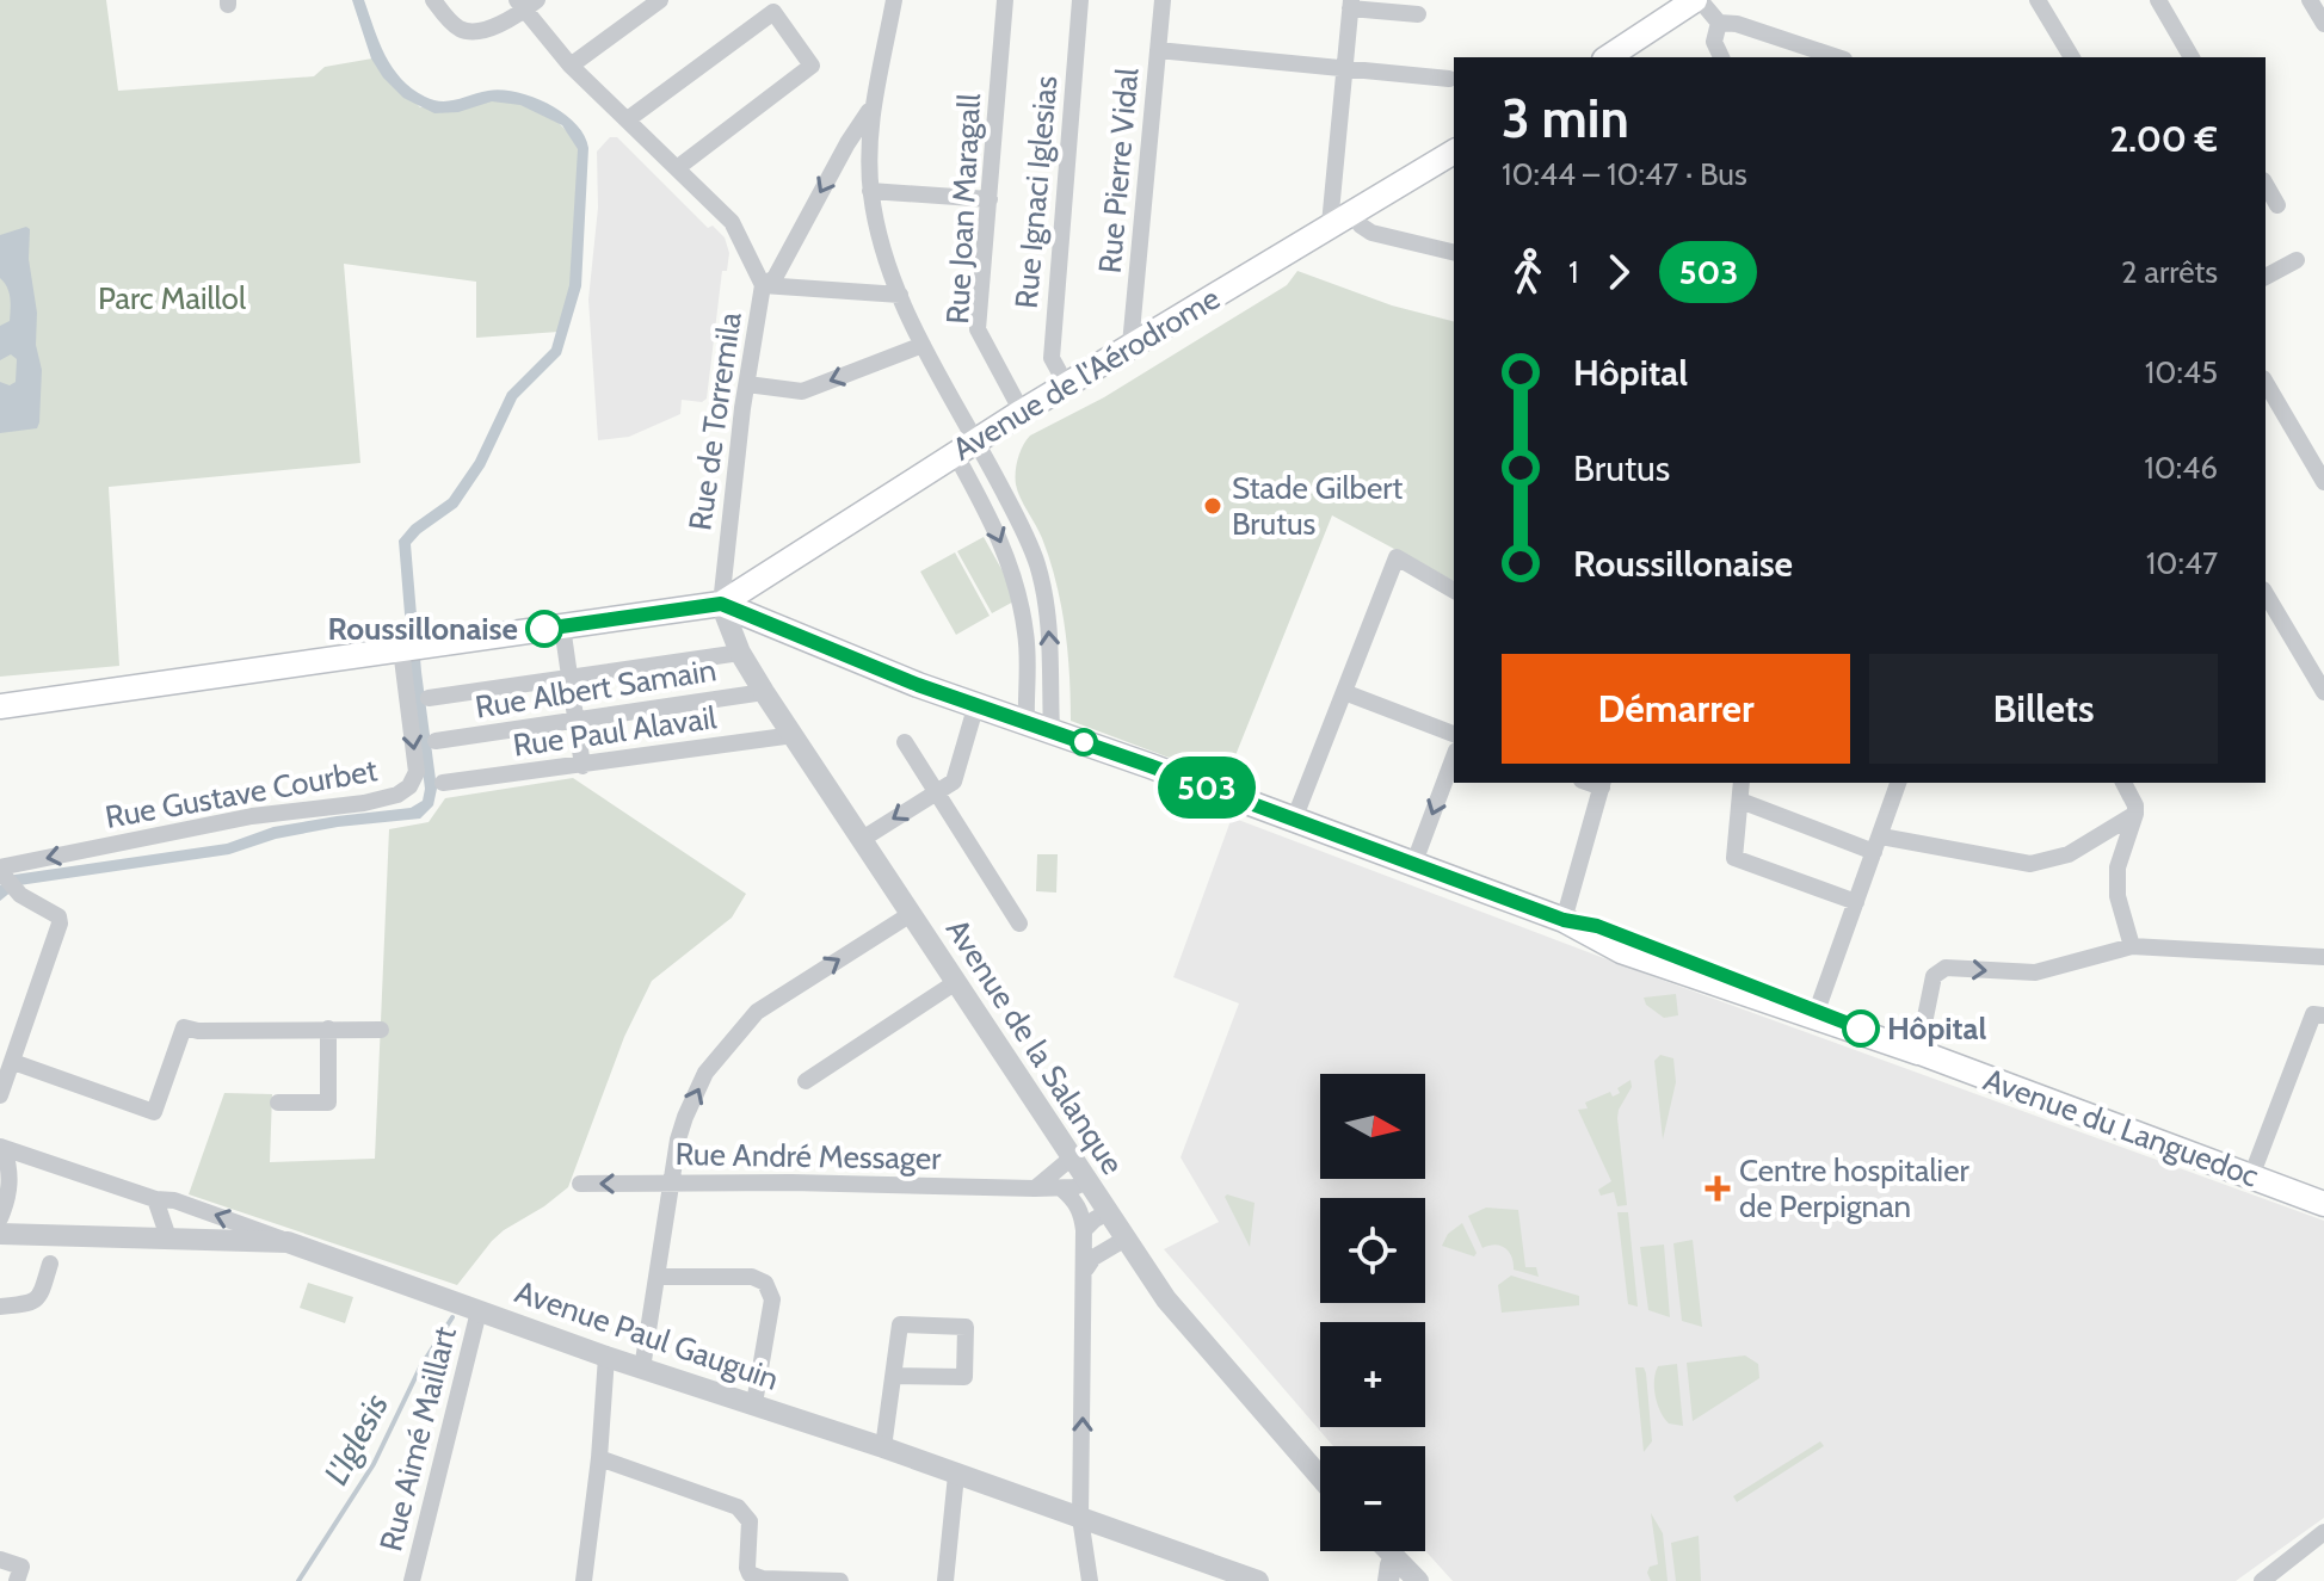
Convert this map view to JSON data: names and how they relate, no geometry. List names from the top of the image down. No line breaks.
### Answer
{"streets":{"main road":["Avenue de l'Aérodrome","Avenue du Languedoc"],"street":["Rue Pierre Vidal","Rue Ignaci Iglesias","Rue Joan Maragall","Rue de Torremila","Rue Albert Samain","Rue Paul Alavail","Rue Gustave Courbet","Avenue de la Salanque","Rue André Messager","Avenue Paul Gauguin","Rue Aimé Maillart"]},"crossings":[["Rue Pierre Vidal","Avenue de l'Aérodrome"],["Rue Ignaci Iglesias","Avenue de l'Aérodrome"],["Rue Joan Maragall","Avenue de l'Aérodrome"],["Avenue de l'Aérodrome","Rue de Torremila"],["Avenue de l'Aérodrome","Avenue de la Salanque"],["Avenue de l'Aérodrome","Avenue du Languedoc"],["Rue de Torremila","Avenue de la Salanque"],["Rue de Torremila","Avenue du Languedoc"],["Rue Albert Samain","Avenue de la Salanque"],["Rue Paul Alavail","Avenue de la Salanque"],["Avenue de la Salanque","Avenue du Languedoc"],["Avenue de la Salanque","Rue André Messager"],["Avenue Paul Gauguin","Rue Aimé Maillart"]],"one_way":["Rue de Torremila","Rue Gustave Courbet"],"water":["L'Iglesis"],"parks":["Parc Maillol"],"places":{"other":["Stade Gilbert Brutus","Roussillonaise","Hôpital"],"health":["Centre hospitalier de Perpignan"]},"lines":["bus line 503"],"north":"right","page":{"on_map":"503","heading":["3 min","10:44 – 10:47 · Bus","2.00 €"],"legs":["1","503","2 arrêts"],"list":[{"name":"Hôpital","value":"10:45"},{"name":"Brutus","value":"10:46"},{"name":"Roussillonaise","value":"10:47"}],"buttons":["Démarrer","Billets"],"map_buttons":["+","−"]}}
